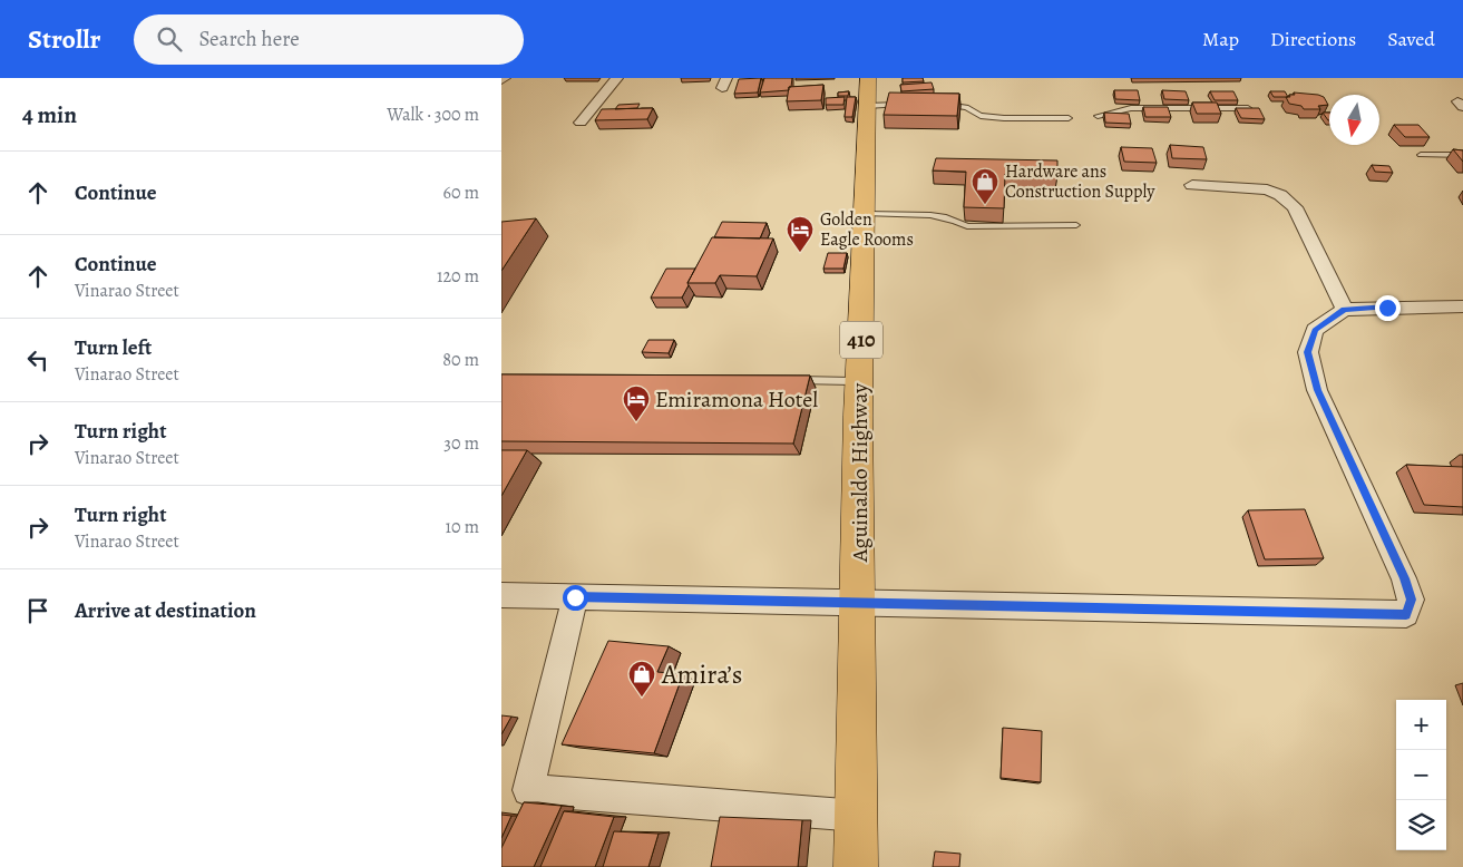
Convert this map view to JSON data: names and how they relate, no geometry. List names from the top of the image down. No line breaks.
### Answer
{"streets":{"main road":["410","Aguinaldo Highway"]},"places":{"shop":["Hardware ans Construction Supply","Amira’s"],"hotel":["Golden Eagle Rooms","Emiramona Hotel"]},"north":"bottom","page":{"header":"Strollr","search":"Search here","nav":["Map","Directions","Saved"],"heading":["4 min","Walk · 300 m"],"list":[["Continue","60 m"],["Continue","Vinarao Street","120 m"],["Turn left","Vinarao Street","80 m"],["Turn right","Vinarao Street","30 m"],["Turn right","Vinarao Street","10 m"],"Arrive at destination"],"map_buttons":["+","−"]}}
